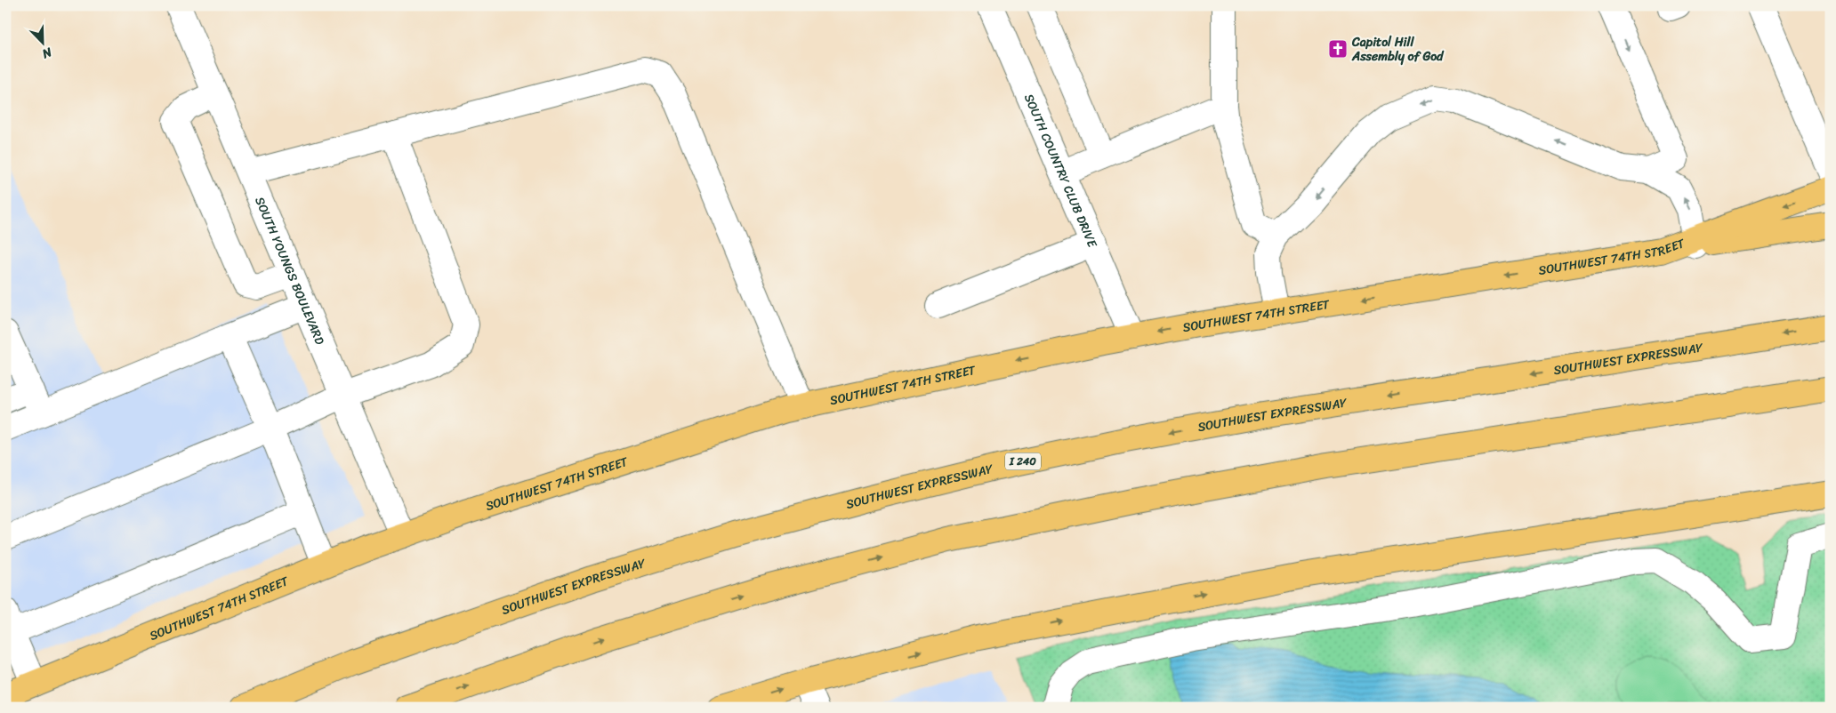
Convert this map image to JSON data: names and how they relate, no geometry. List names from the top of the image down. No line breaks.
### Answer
{"streets":{"main road":["SOUTHWEST 74TH STREET","SOUTHWEST EXPRESSWAY","I 240"],"street":["SOUTH COUNTRY CLUB DRIVE","SOUTH YOUNGS BOULEVARD"]},"crossings":[["SOUTH COUNTRY CLUB DRIVE","SOUTHWEST 74TH STREET"],["SOUTHWEST 74TH STREET","SOUTH YOUNGS BOULEVARD"]],"places":{"church":["Capitol Hill Assembly of God"]},"north":"bottom right"}
